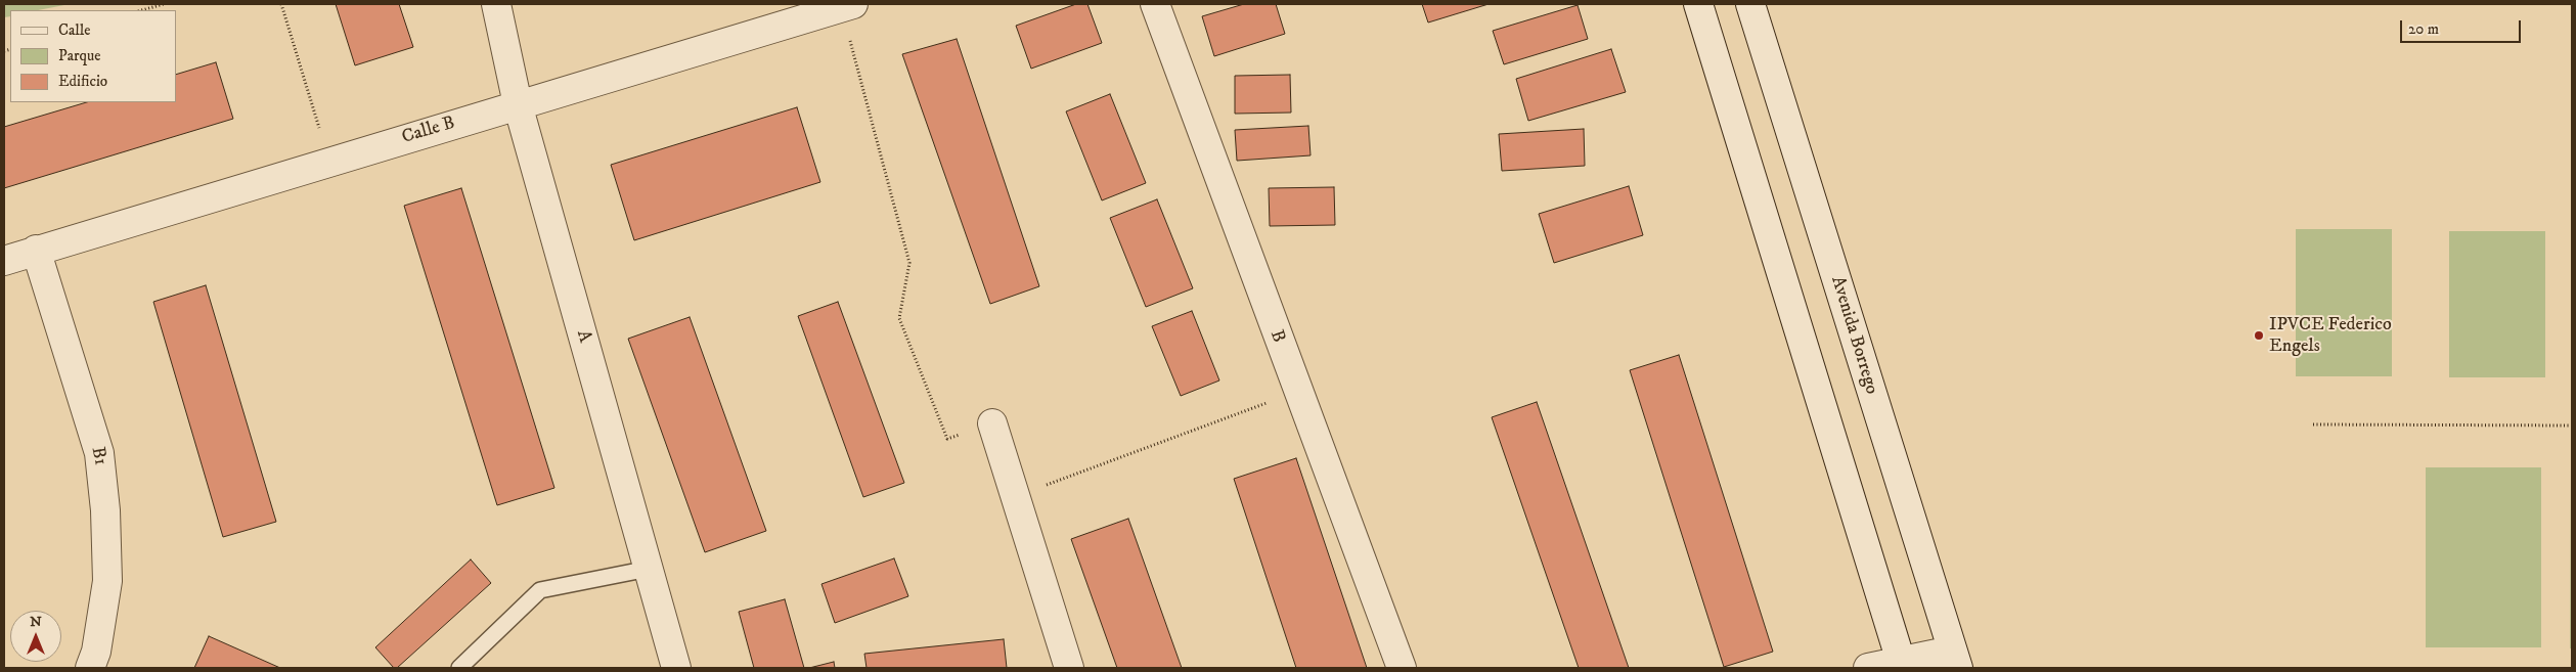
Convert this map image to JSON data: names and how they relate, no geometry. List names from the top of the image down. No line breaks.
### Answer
{"streets":{"street":["Calle B","Avenida Borrego","A","B","B1"]},"crossings":[["Calle B","A"],["Calle B","B1"]],"places":["IPVCE Federico Engels"],"legend":["Calle","Parque","Edificio"],"scale_bar":"20 m","north":"top"}
